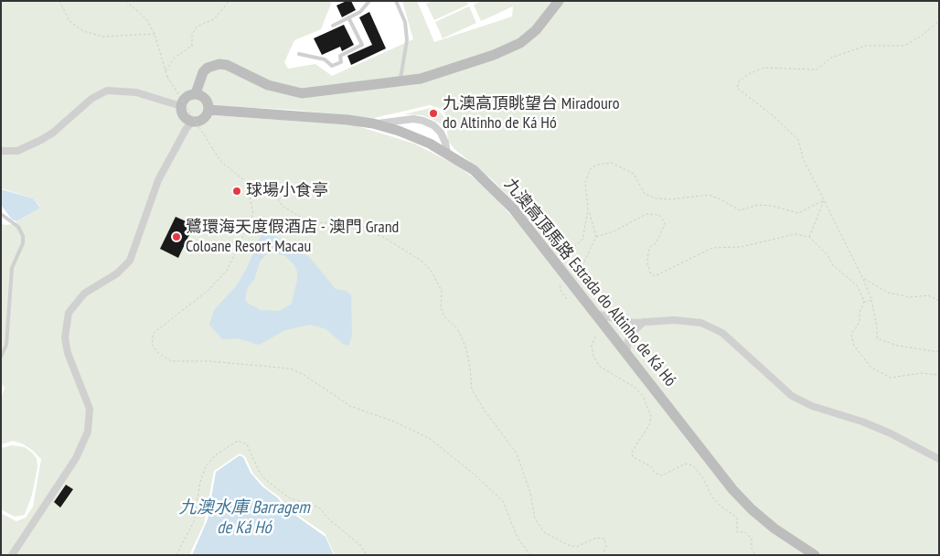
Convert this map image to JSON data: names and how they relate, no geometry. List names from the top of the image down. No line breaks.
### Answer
{"streets":{"main road":["九澳高頂馬路 Estrada do Altinho de Ká Hó"]},"water":["九澳水庫 Barragem de Ká Hó"],"places":["九澳高頂眺望台 Miradouro do Altinho de Ká Hó","球場小食亭","鷺環海天度假酒店 - 澳門 Grand Coloane Resort Macau"]}
